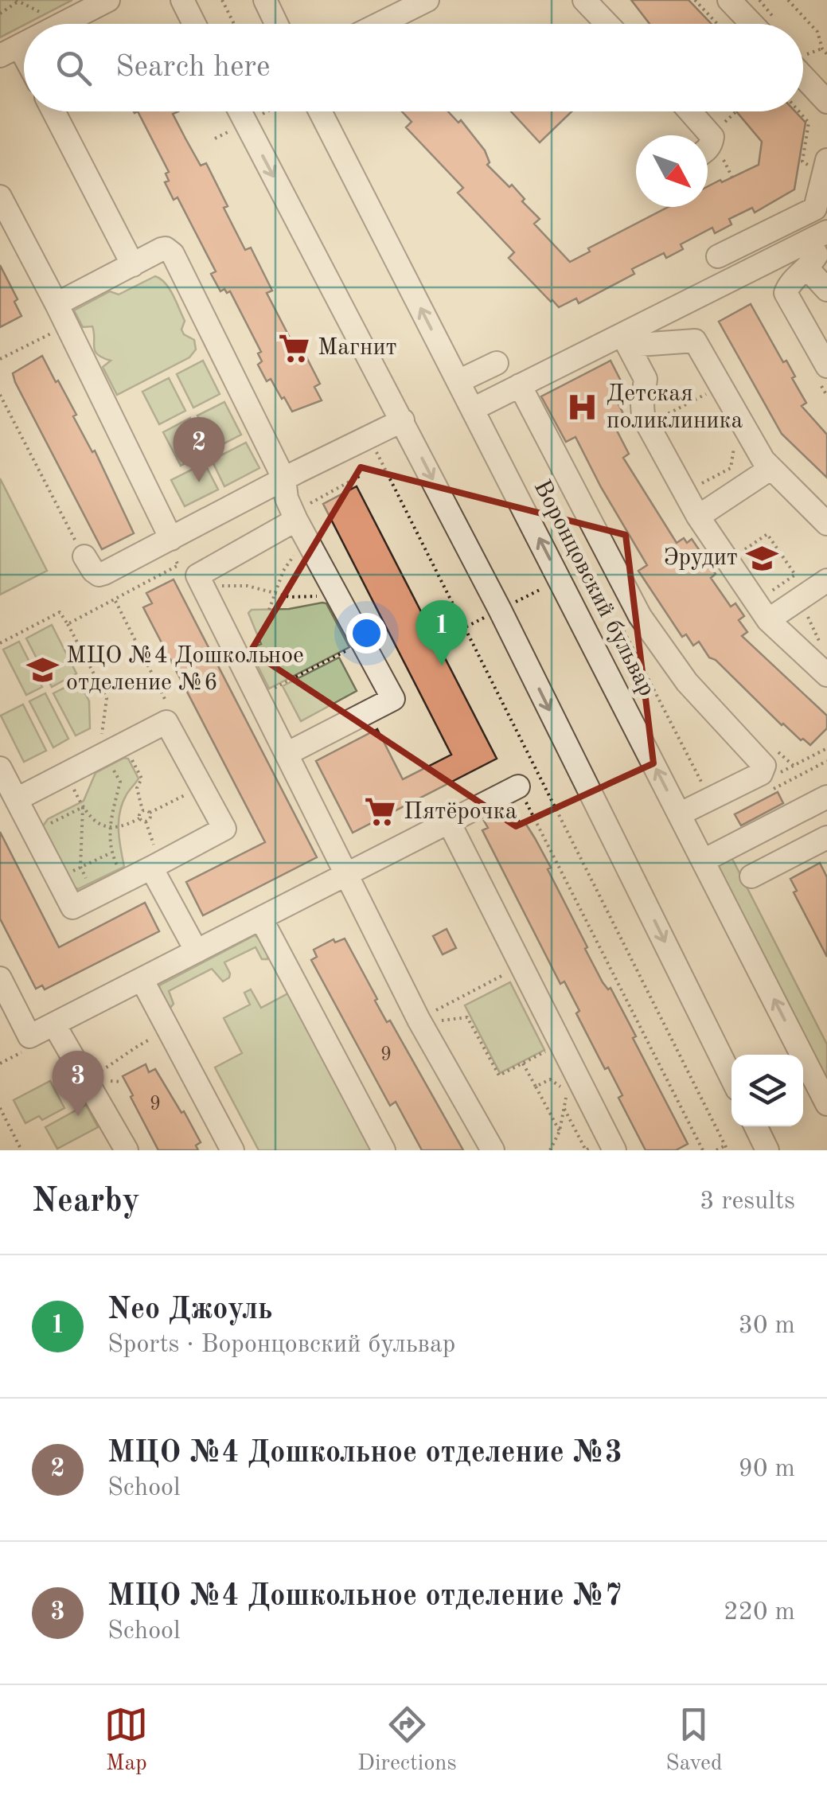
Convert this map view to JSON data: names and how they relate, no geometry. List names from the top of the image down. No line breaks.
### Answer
{"streets":{"street":["Воронцовский бульвар"]},"places":{"supermarket":["Магнит","Пятёрочка"],"hospital":["Детская поликлиника"],"school or university":["Эрудит","МЦО №4 Дошкольное отделение №6"]},"house_numbers":["9","9"],"north":"bottom right","page":{"search":"Search here","pins":["2","1","3"],"heading":["Nearby","3 results"],"list":[{"mark":"1","name":"Neo Джоуль","note":"Sports · Воронцовский бульвар","value":"30 m"},{"mark":"2","name":"МЦО №4 Дошкольное отделение №3","note":"School","value":"90 m"},{"mark":"3","name":"МЦО №4 Дошкольное отделение №7","note":"School","value":"220 m"}],"nav":["Map","Directions","Saved"]}}
